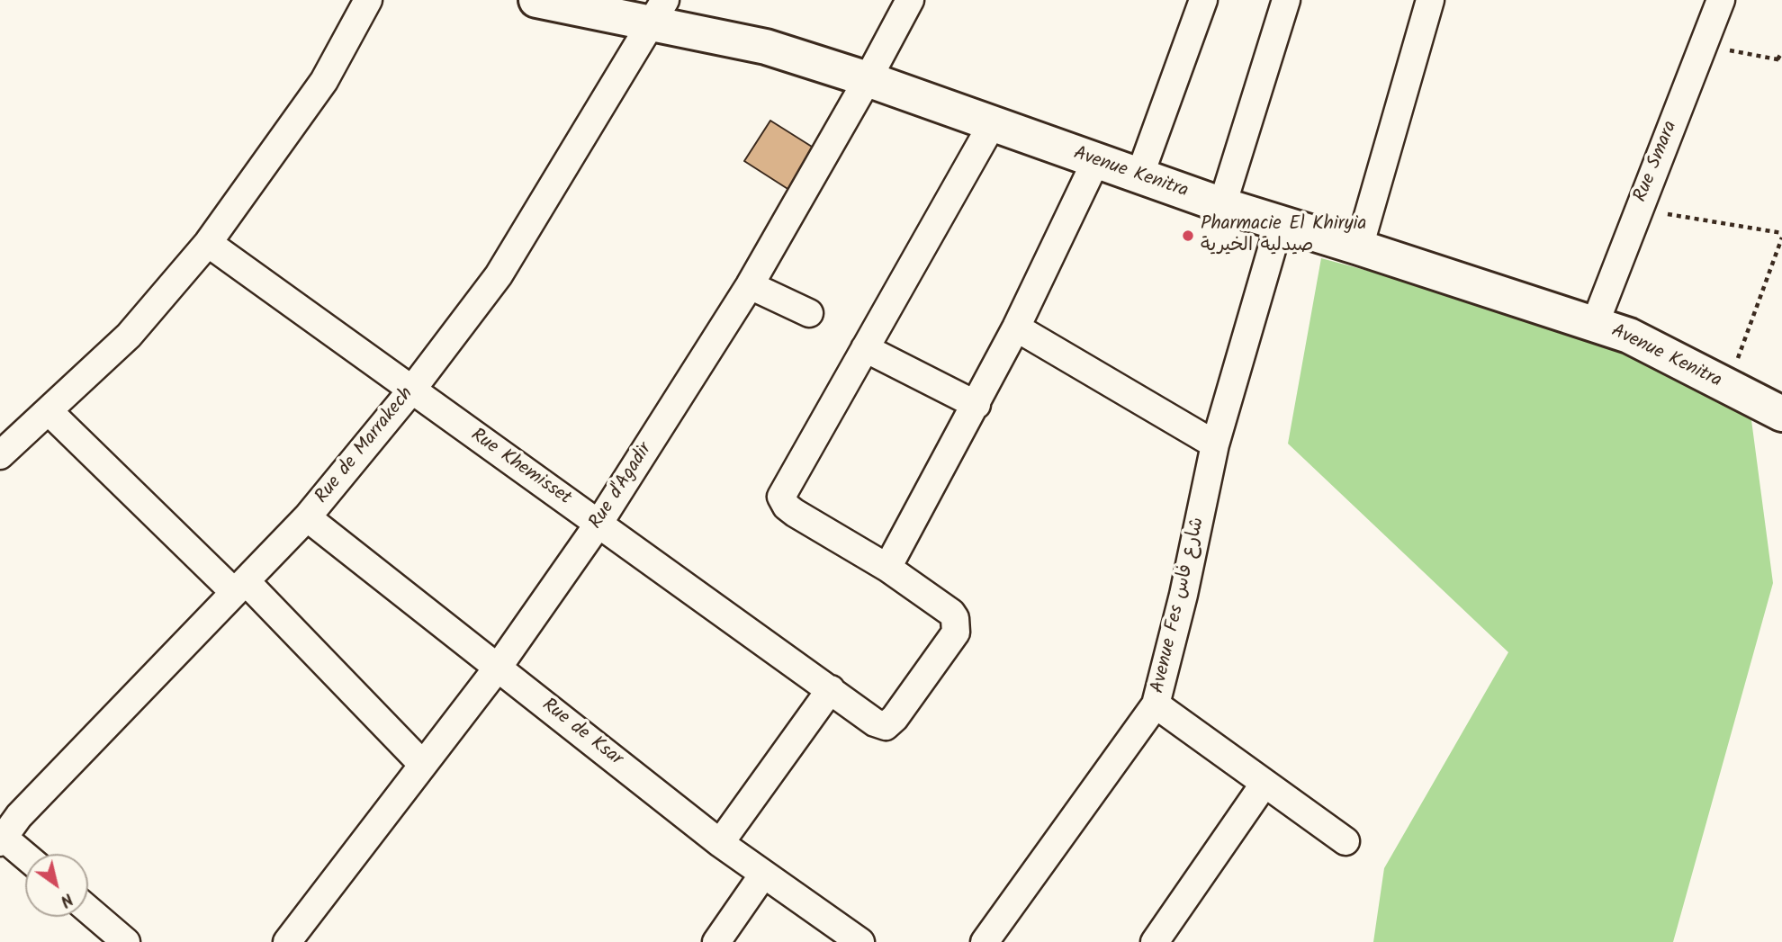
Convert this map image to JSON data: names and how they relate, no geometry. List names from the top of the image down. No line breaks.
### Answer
{"streets":{"street":["Rue Smara","Avenue Kenitra","Rue de Marrakech","Rue Khemisset","Rue d'Agadir","Avenue Fes شارع فاس","Rue de Ksar"]},"crossings":[["Rue Smara","Avenue Kenitra"],["Avenue Kenitra","Rue de Marrakech"],["Avenue Kenitra","Rue d'Agadir"],["Avenue Kenitra","Avenue Fes شارع فاس"],["Rue de Marrakech","Rue Khemisset"],["Rue de Marrakech","Rue de Ksar"],["Rue Khemisset","Rue d'Agadir"],["Rue d'Agadir","Rue de Ksar"]],"places":["Pharmacie El Khiryia صيدلية الخيرية"],"north":"bottom right"}
